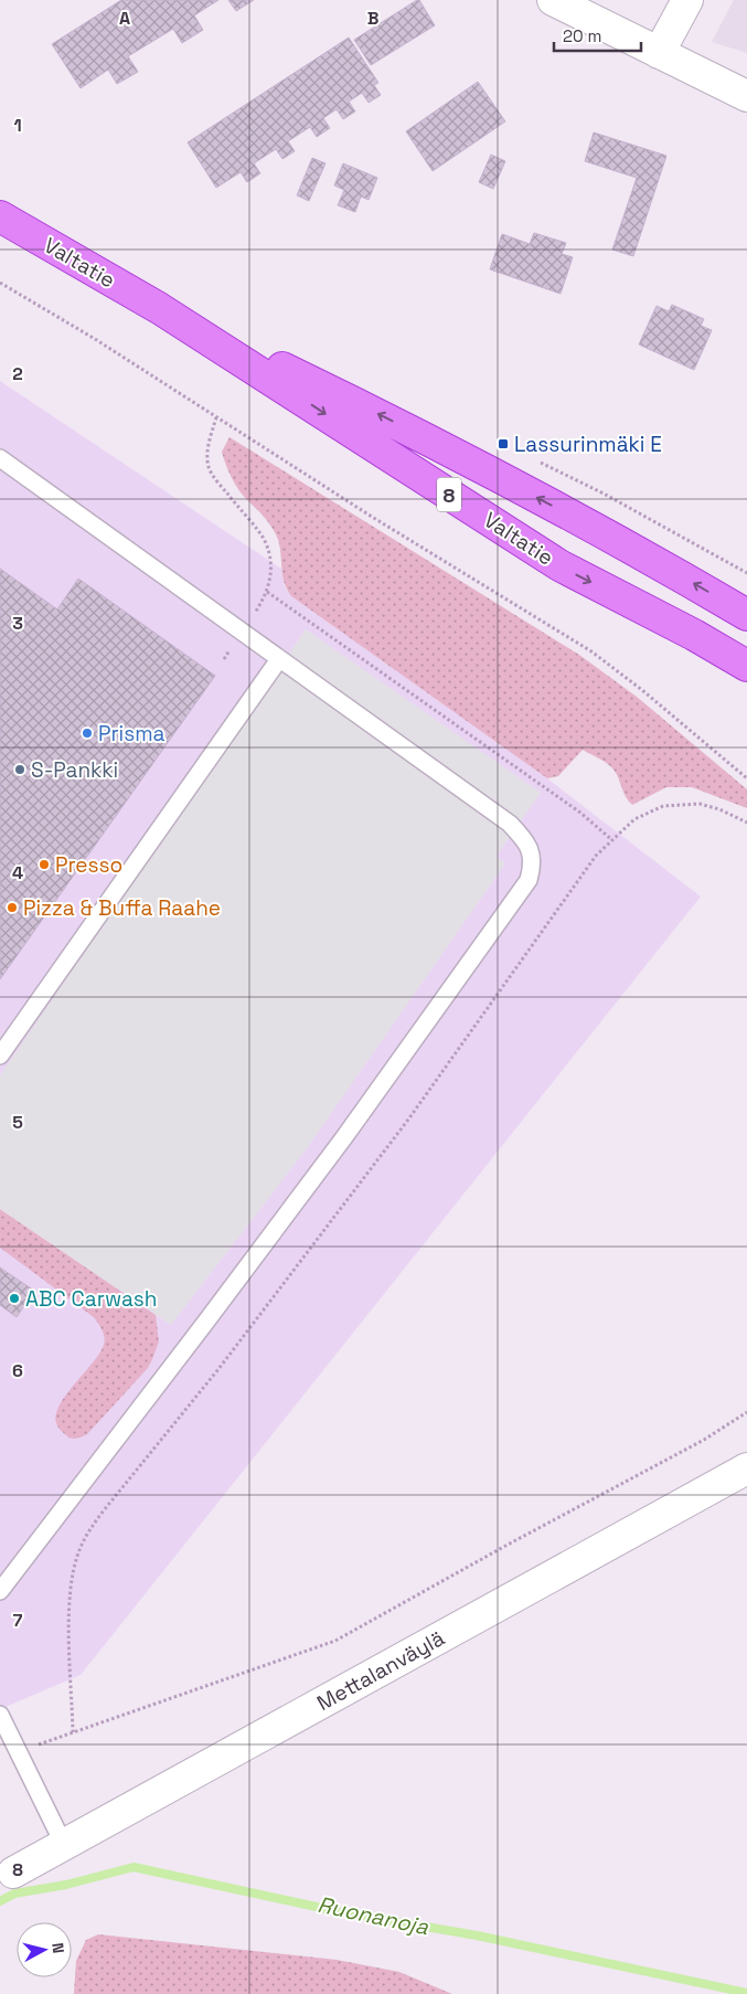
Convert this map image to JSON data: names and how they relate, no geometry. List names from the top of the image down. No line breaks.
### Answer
{"streets":{"highway":["Valtatie","8"],"street":["Mettalanväylä"]},"water":["Ruonanoja"],"places":{"transit":["Lassurinmäki E"],"other":["Prisma","S-Pankki","Presso","Pizza & Buffa Raahe","ABC Carwash"]},"scale_bar":"20 m","north":"right","grid":{"columns":["A","B"],"rows":["1","2","3","4","5","6","7","8"]}}
